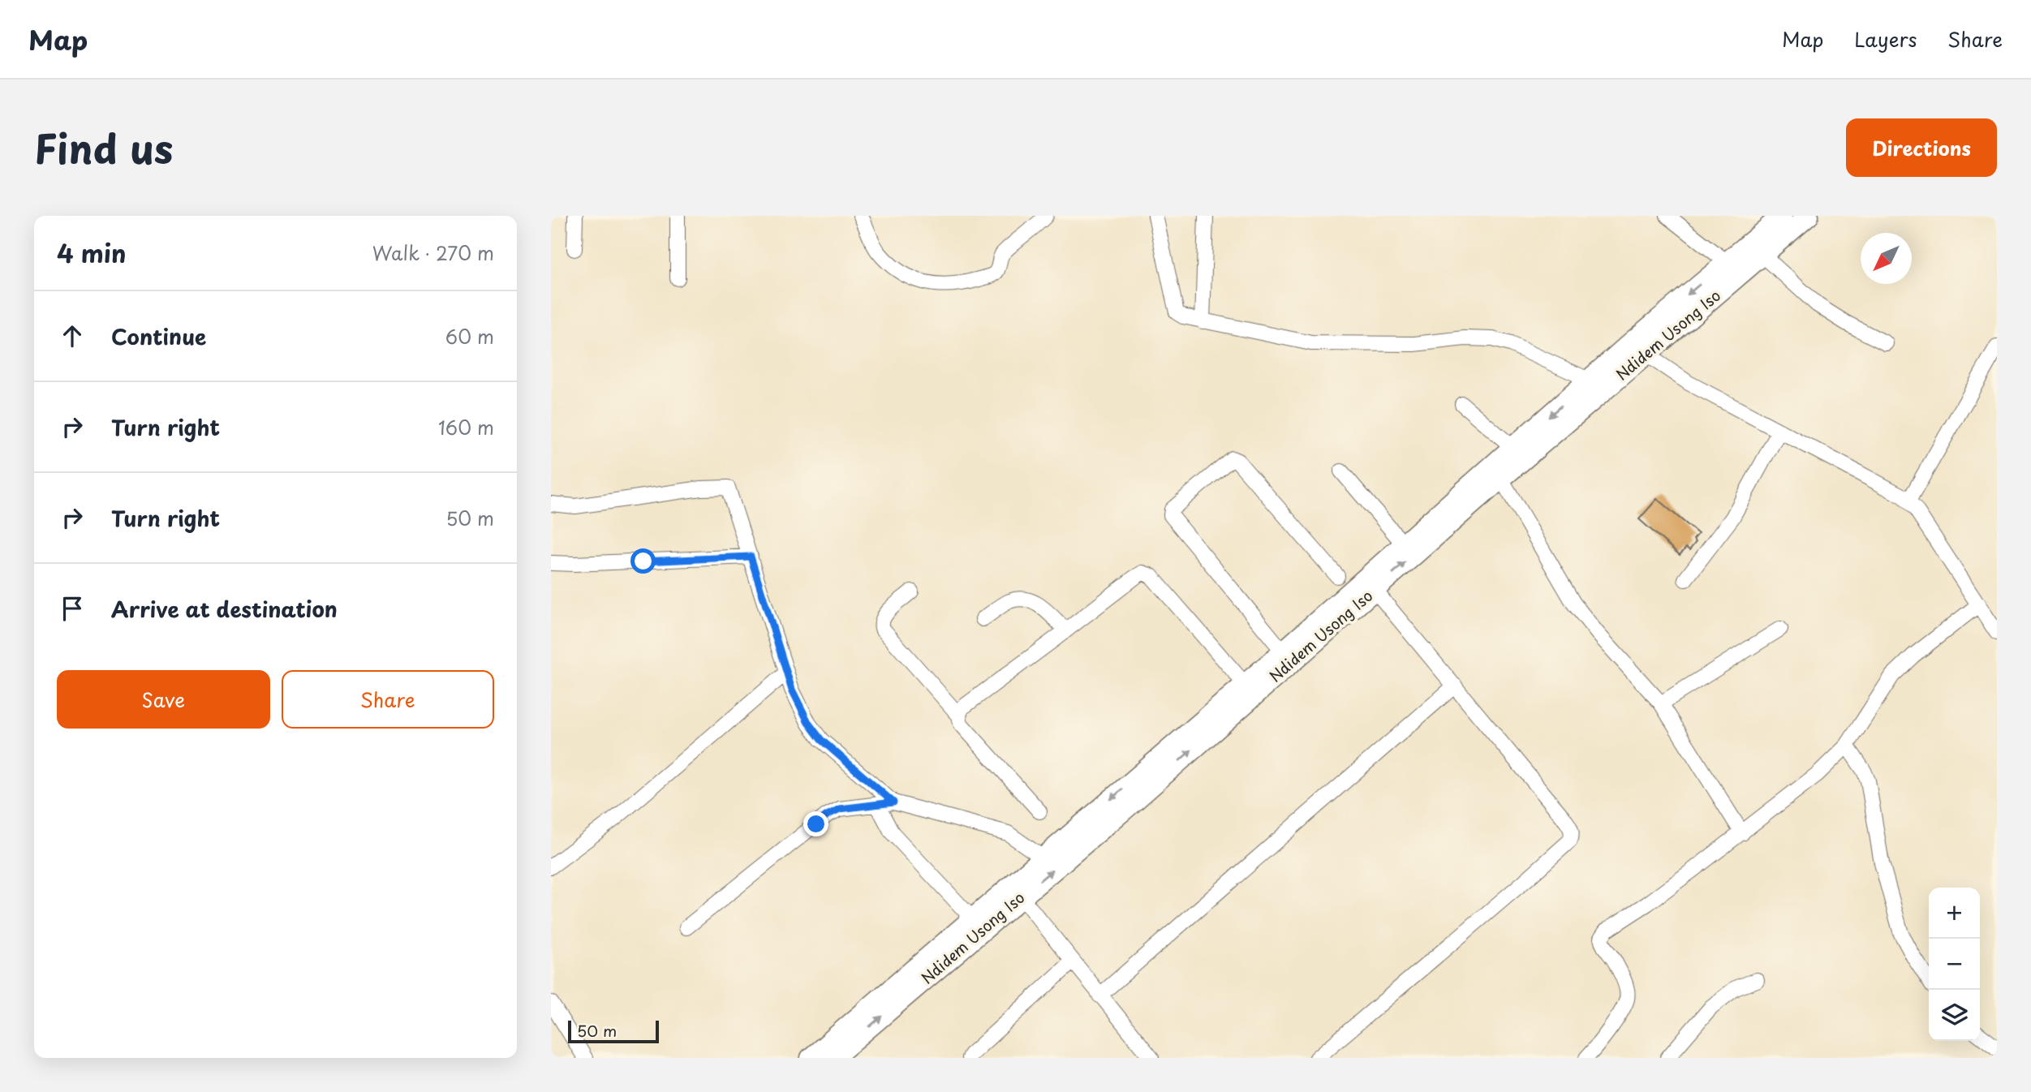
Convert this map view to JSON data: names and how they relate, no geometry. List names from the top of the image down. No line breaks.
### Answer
{"streets":{"highway":["Ndidem Usong Iso"]},"scale_bar":"50 m","north":"bottom left","page":{"header":"Map","nav":["Map","Layers","Share"],"title":"Find us","buttons":["Directions",["Save","Share"]],"heading":["4 min","Walk · 270 m"],"list":[["Continue","60 m"],["Turn right","160 m"],["Turn right","50 m"],"Arrive at destination"],"map_buttons":["+","−"],"scale":"50 m"}}
